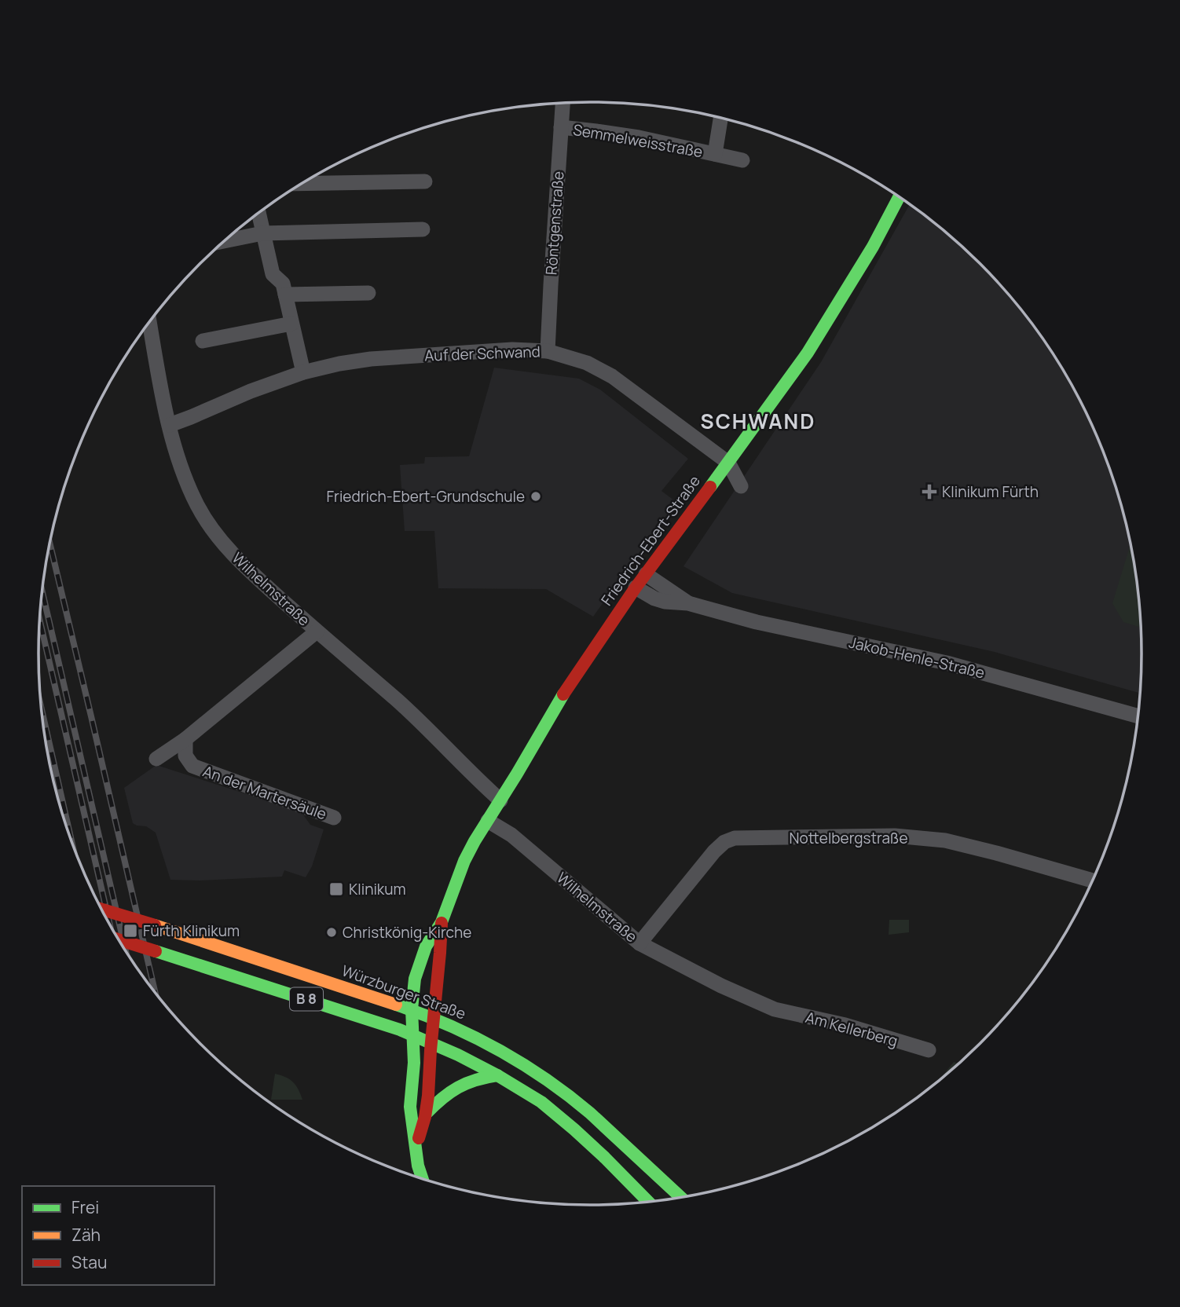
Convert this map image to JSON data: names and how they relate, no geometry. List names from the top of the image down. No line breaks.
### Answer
{"streets":{"street":["Semmelweisstraße","Röntgenstraße","Auf der Schwand","Friedrich-Ebert-Straße","Wilhelmstraße","Jakob-Henle-Straße","An der Martersäule","Nottelbergstraße","Würzburger Straße","B 8","Am Kellerberg"]},"crossings":[["Semmelweisstraße","Röntgenstraße"],["Röntgenstraße","Auf der Schwand"],["Auf der Schwand","Friedrich-Ebert-Straße"],["Auf der Schwand","Wilhelmstraße"],["Friedrich-Ebert-Straße","Wilhelmstraße"],["Friedrich-Ebert-Straße","Jakob-Henle-Straße"],["Friedrich-Ebert-Straße","Würzburger Straße"],["Friedrich-Ebert-Straße","B 8"],["Wilhelmstraße","Nottelbergstraße"],["Wilhelmstraße","Am Kellerberg"]],"districts":["SCHWAND"],"places":{"health":["Klinikum Fürth"],"other":["Friedrich-Ebert-Grundschule","Christkönig-Kirche"],"transit":["Klinikum","Fürth Klinikum"]},"legend":["Frei","Zäh","Stau"]}
